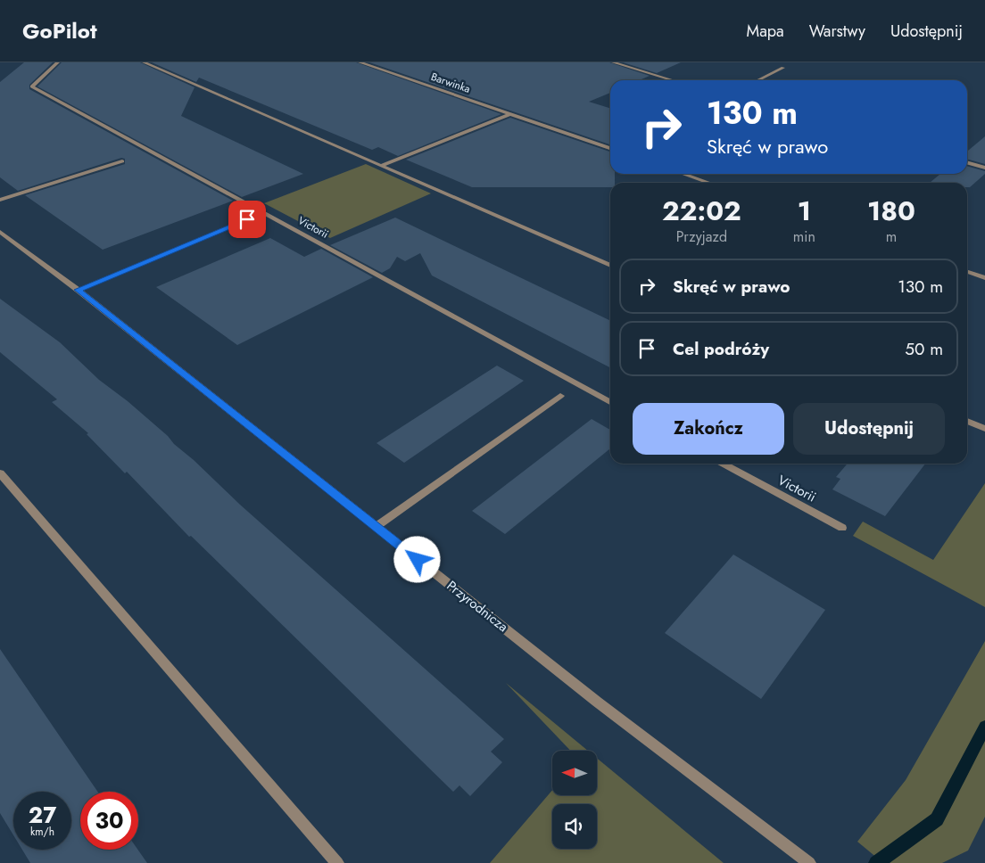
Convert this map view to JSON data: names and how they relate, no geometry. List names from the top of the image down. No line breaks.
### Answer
{"streets":{"street":["Barwinka","Victorii","Przyrodnicza"]},"north":"left","page":{"header":"GoPilot","nav":["Mapa","Warstwy","Udostępnij"],"turn":["130 m","Skręć w prawo"],"eta":["22:02","Przyjazd","1","min","180","m"],"list":[{"name":"Skręć w prawo","value":"130 m"},{"name":"Cel podróży","value":"50 m"}],"buttons":["Zakończ","Udostępnij"],"speed":"27 km/h","limit":"30"}}
